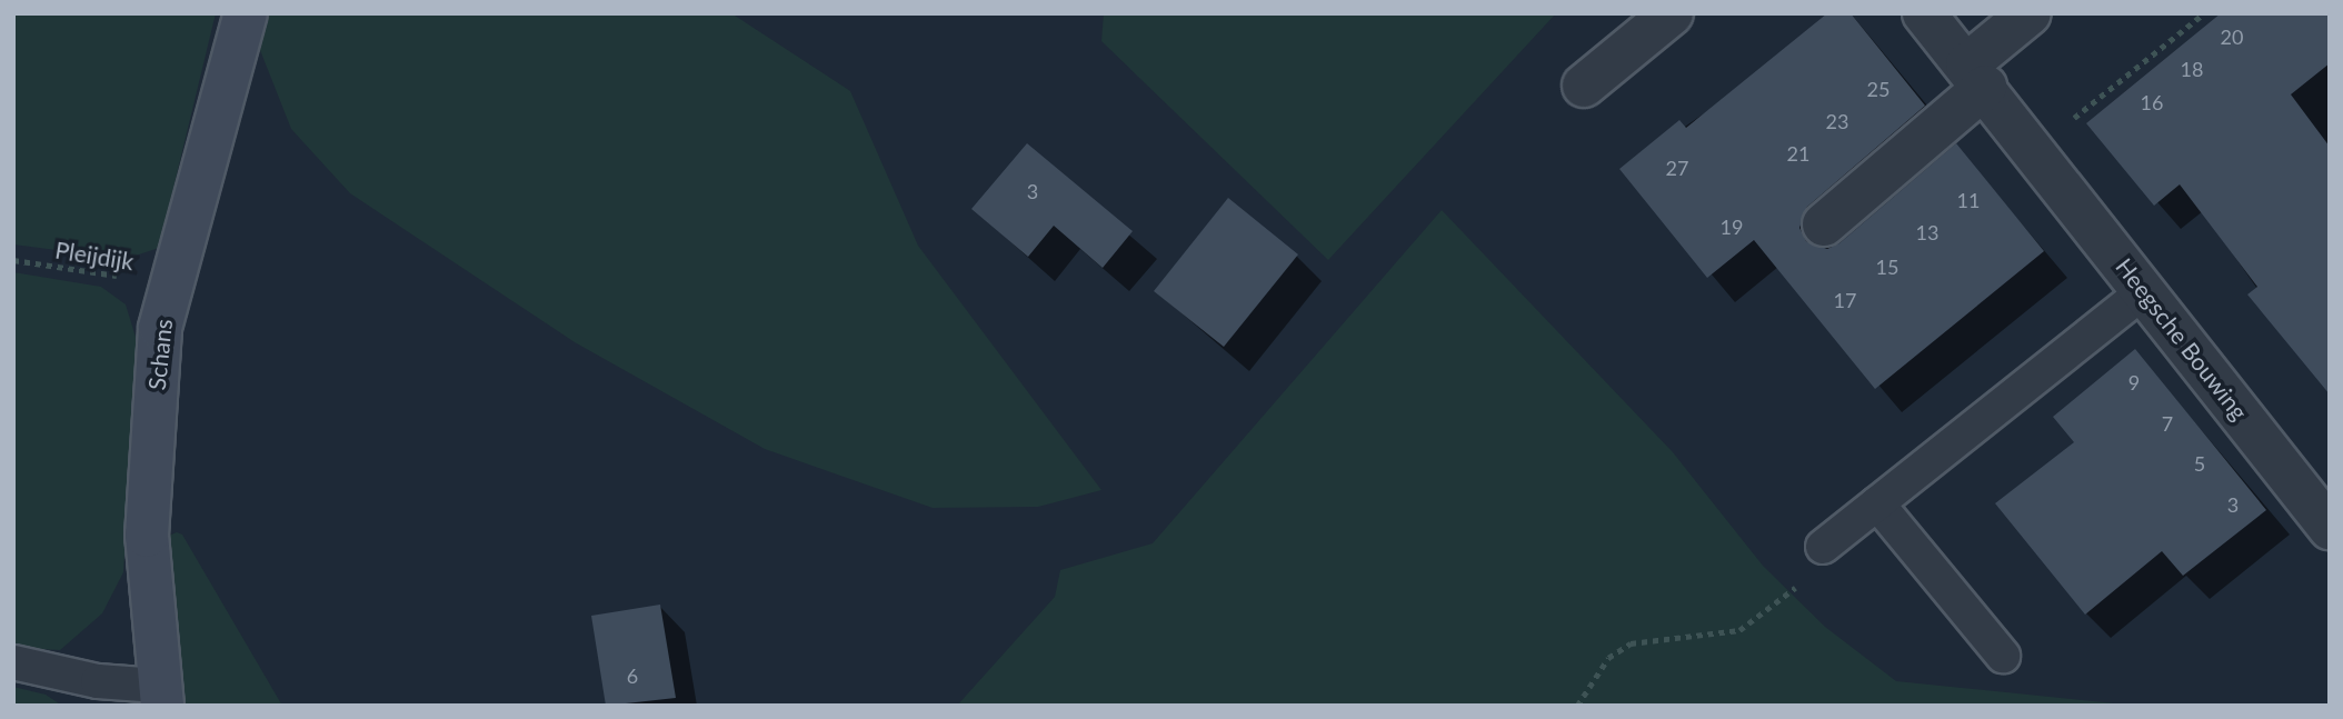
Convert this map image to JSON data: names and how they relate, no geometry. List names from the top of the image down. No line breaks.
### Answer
{"streets":{"street":["Heegsche Bouwing","Schans"],"path":["Pleijdijk"]},"crossings":[["Pleijdijk","Schans"]],"house_numbers":["20","18","25","16","23","21","27","3","11","19","13","15","17","9","7","5","3","6"]}
